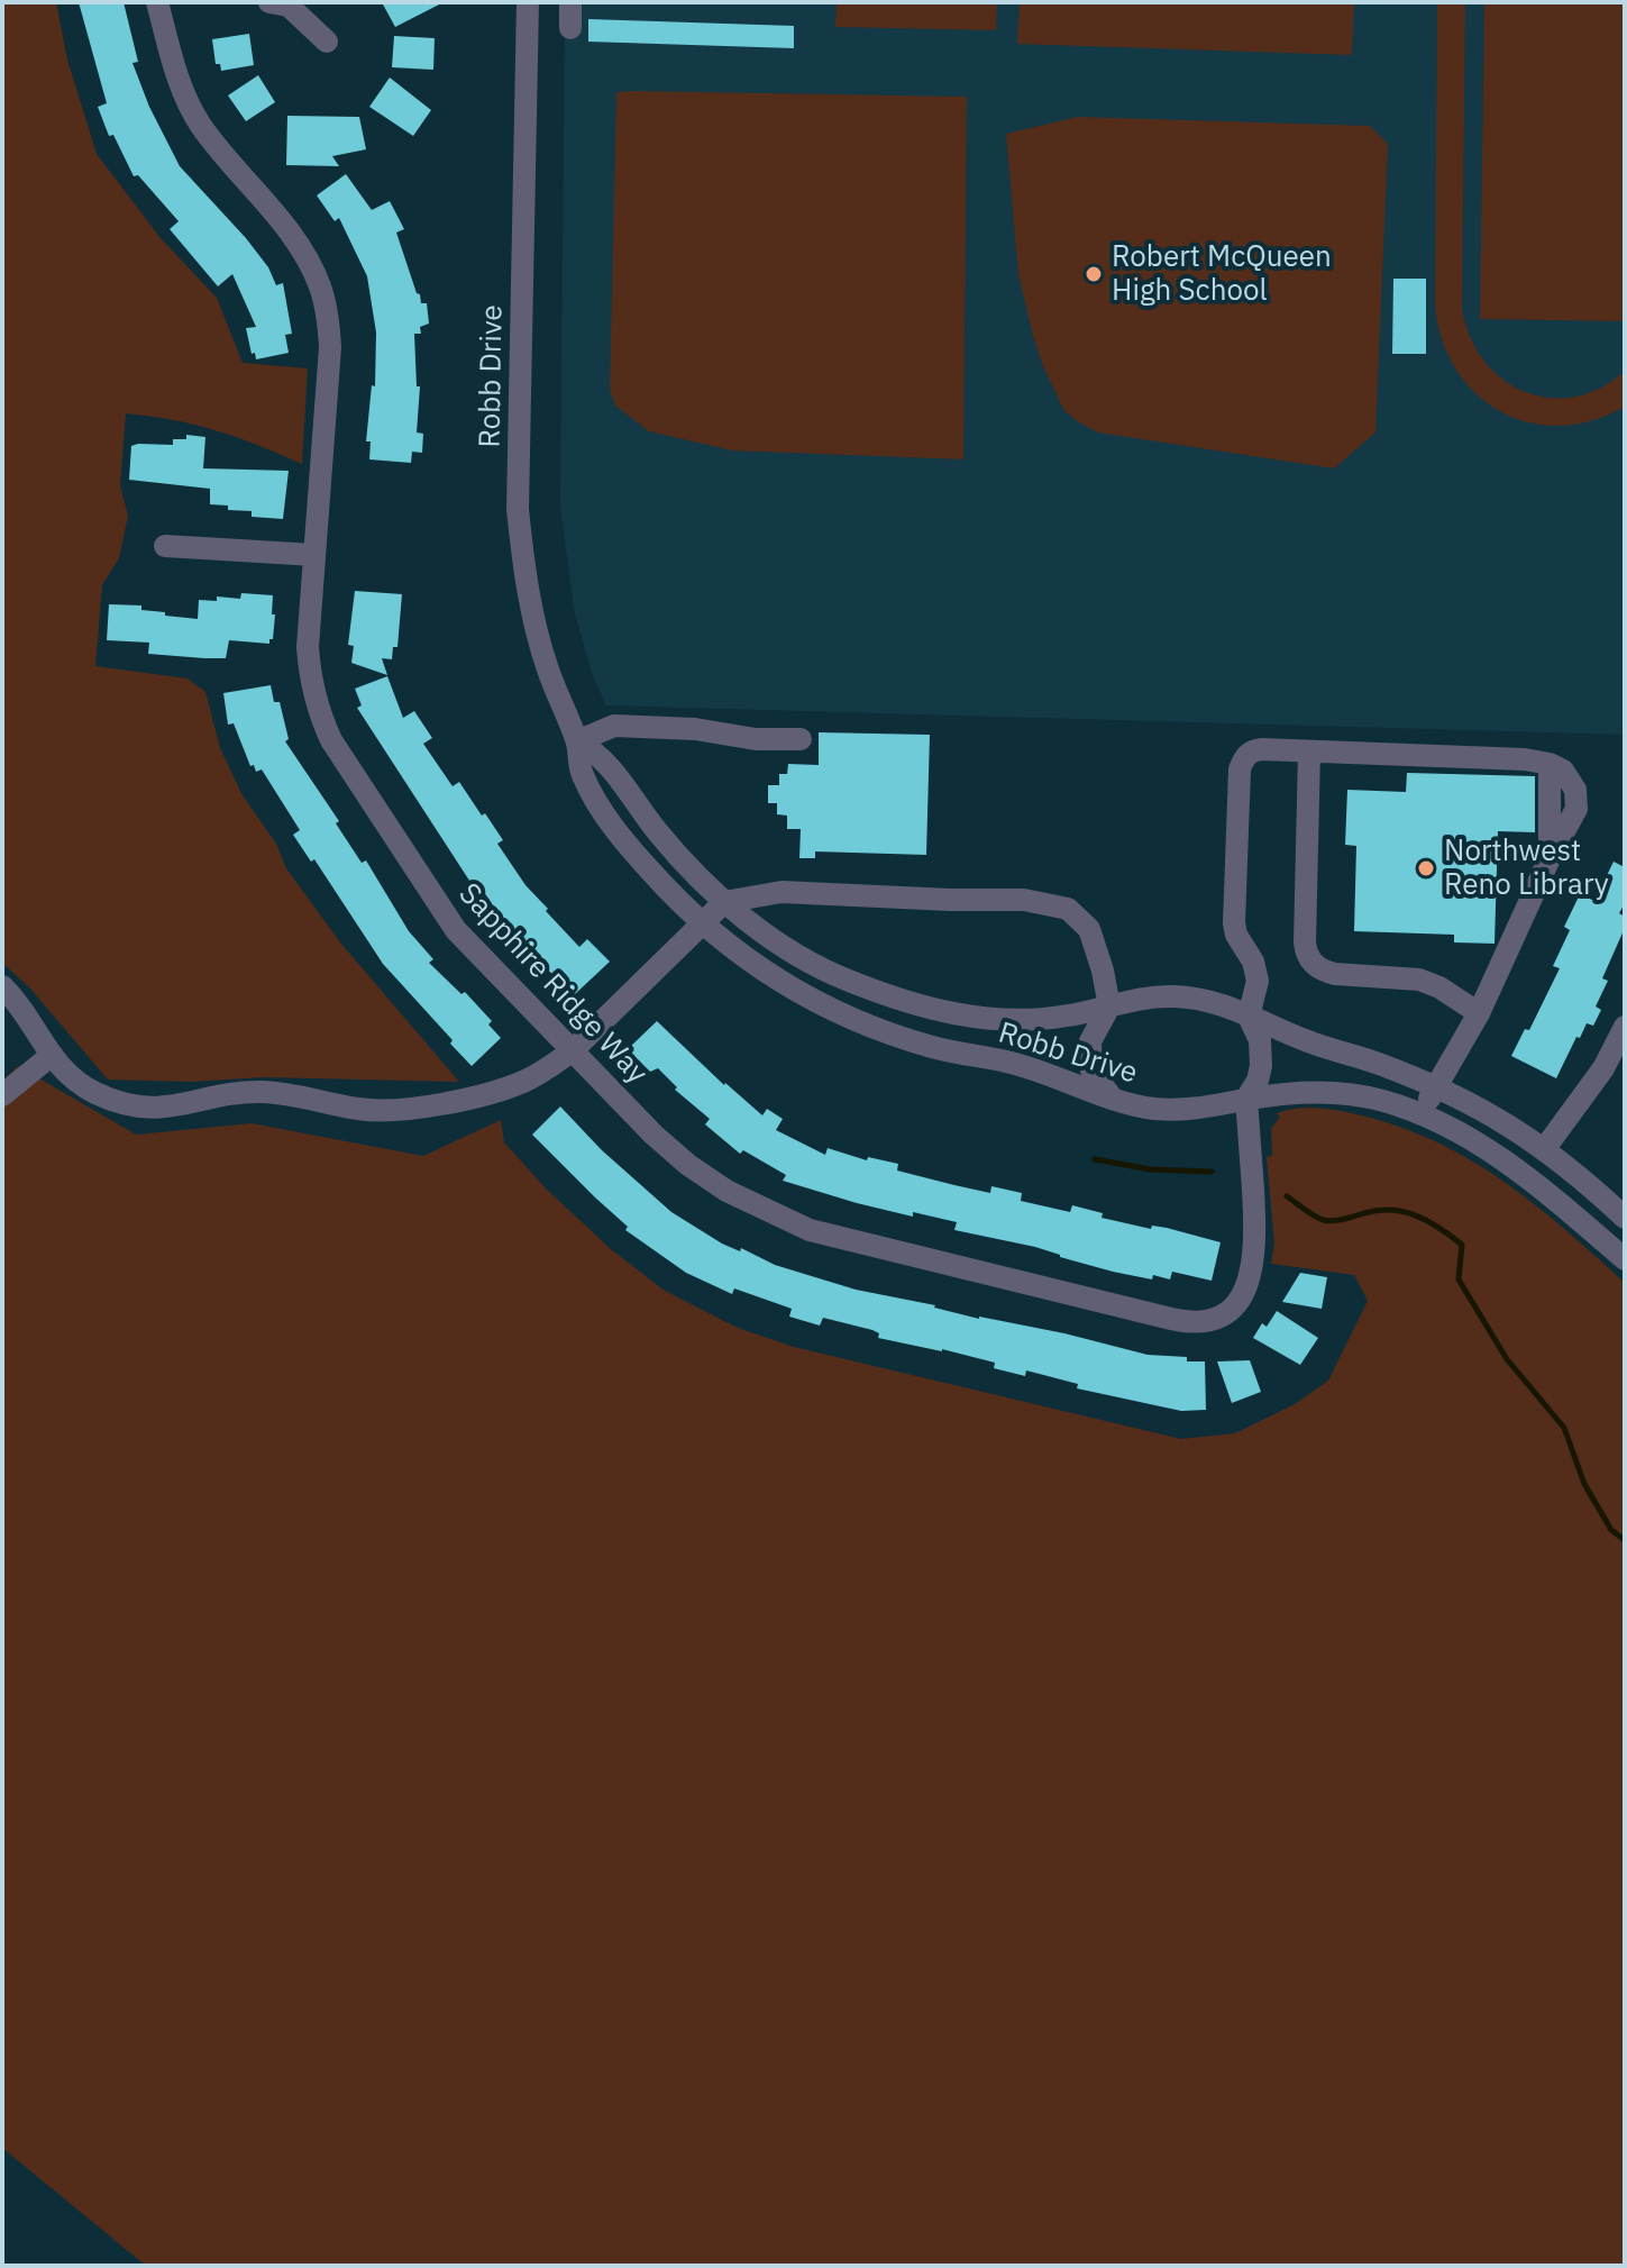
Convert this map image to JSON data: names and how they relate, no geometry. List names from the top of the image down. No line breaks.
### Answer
{"streets":{"street":["Robb Drive","Sapphire Ridge Way"]},"crossings":[["Robb Drive","Sapphire Ridge Way"]],"places":["Robert McQueen High School","Northwest Reno Library"]}
